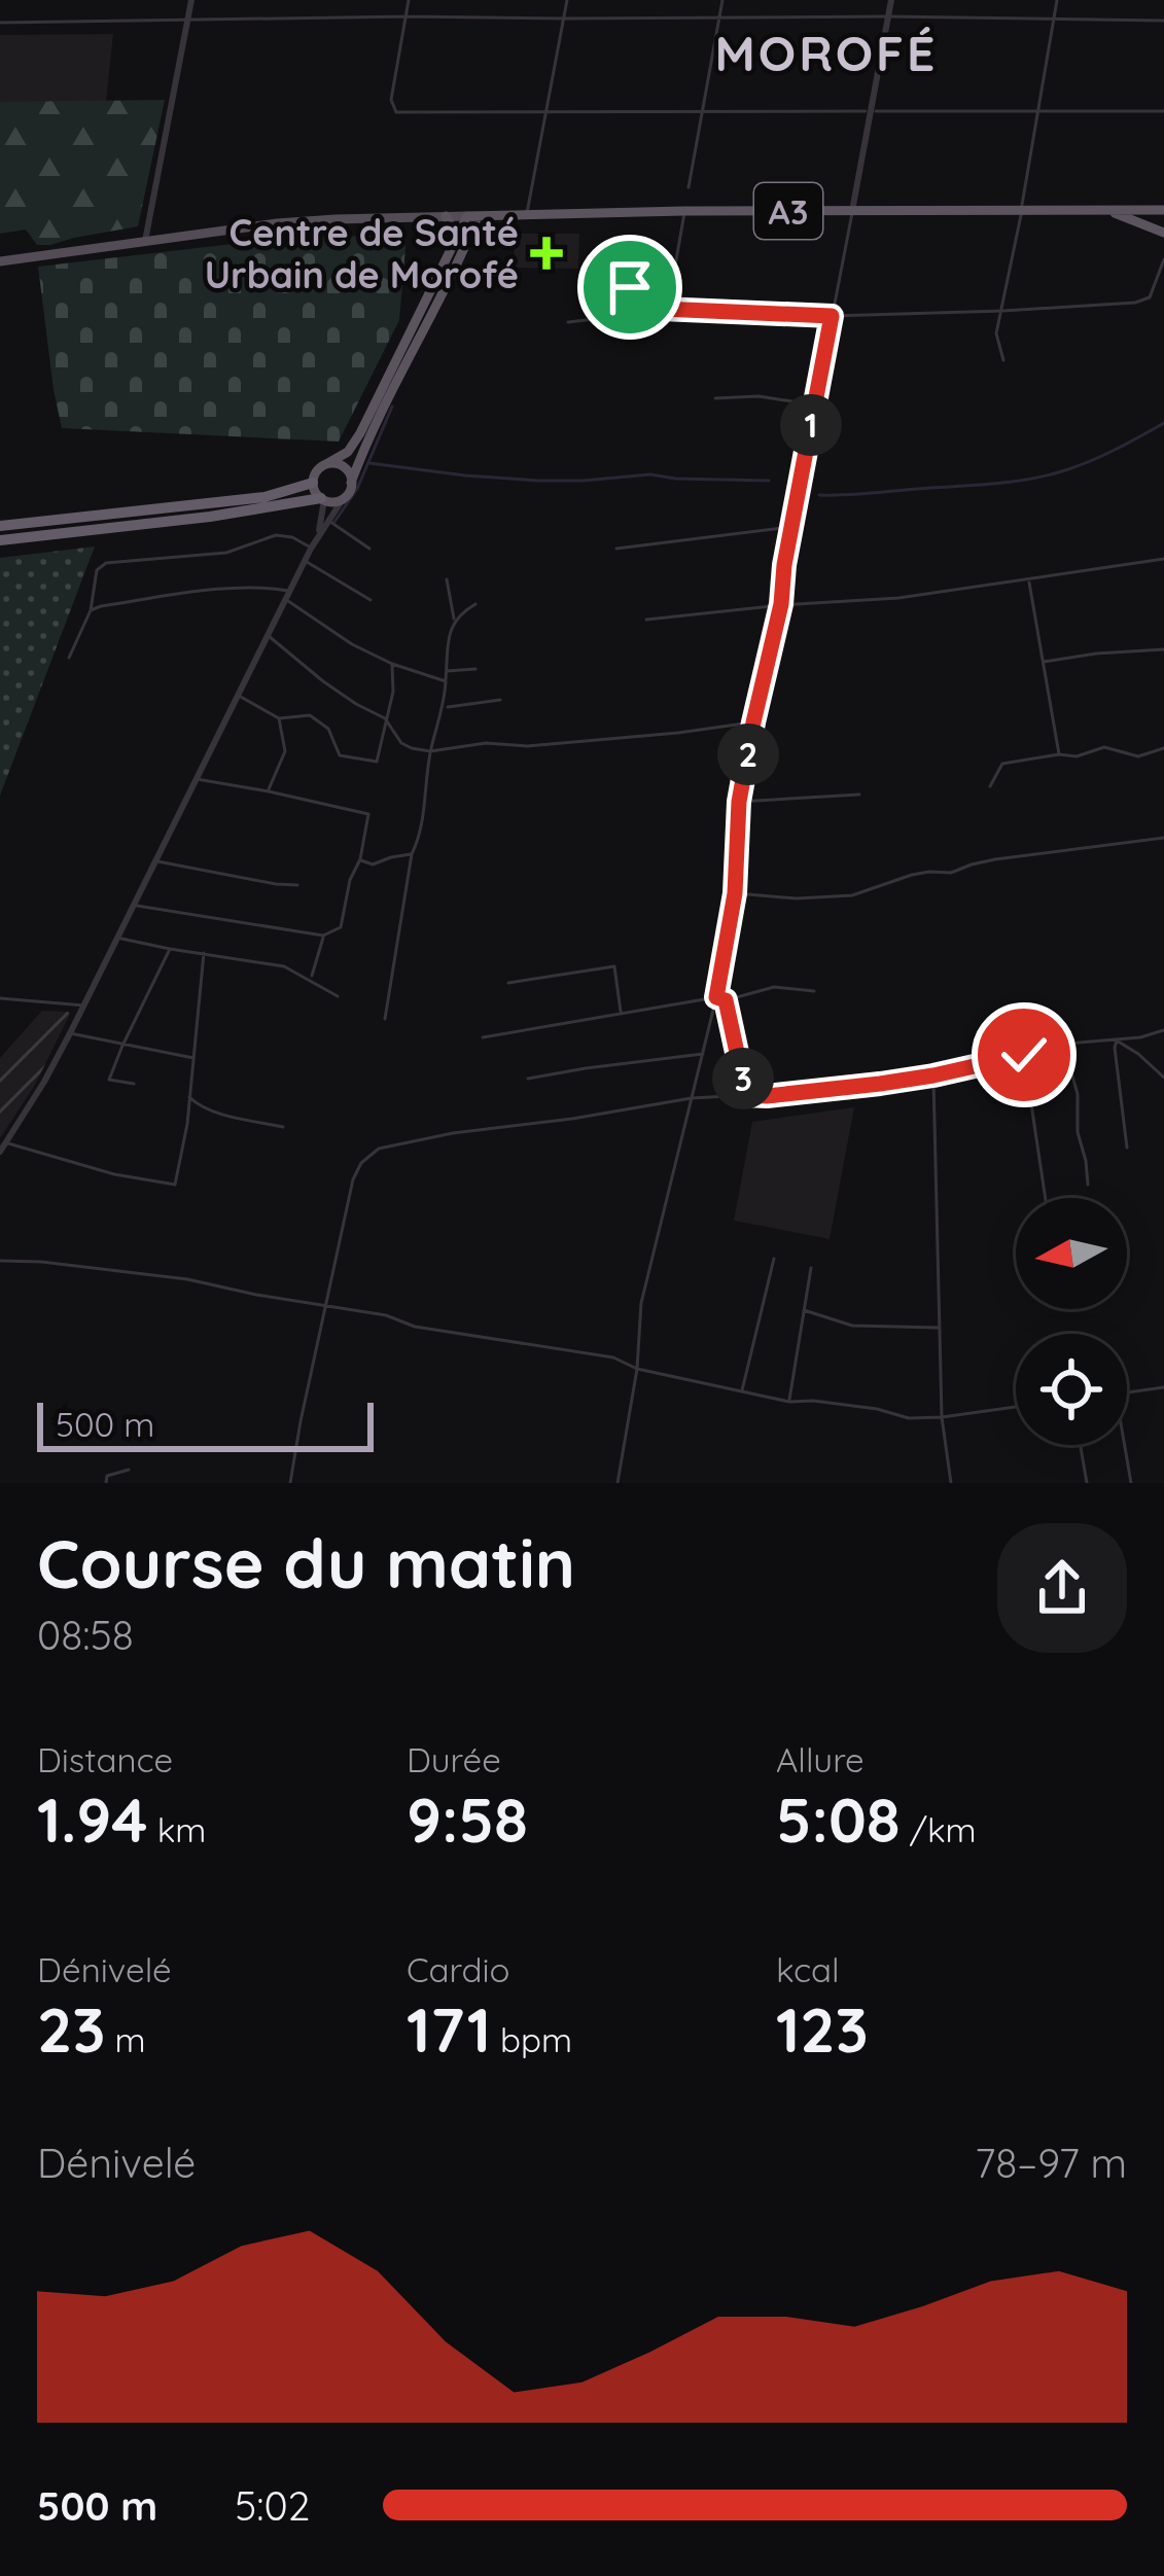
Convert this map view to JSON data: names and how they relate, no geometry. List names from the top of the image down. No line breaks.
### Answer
{"streets":{"highway":["A3"]},"districts":["MOROFÉ"],"places":{"health":["Centre de Santé Urbain de Morofé"]},"scale_bar":"500 m","north":"left","page":{"pins":["1","2","3"],"scale":"500 m","heading":["Course du matin","08:58"],"stats":[["Distance","1.94 km"],["Durée","9:58"],["Allure","5:08 /km"],["Dénivelé","23 m"],["Cardio","171 bpm"],["kcal","123"]],"chart":["Dénivelé","78–97 m"],"list":[{"name":"500 m","note":"5:02"}]}}
